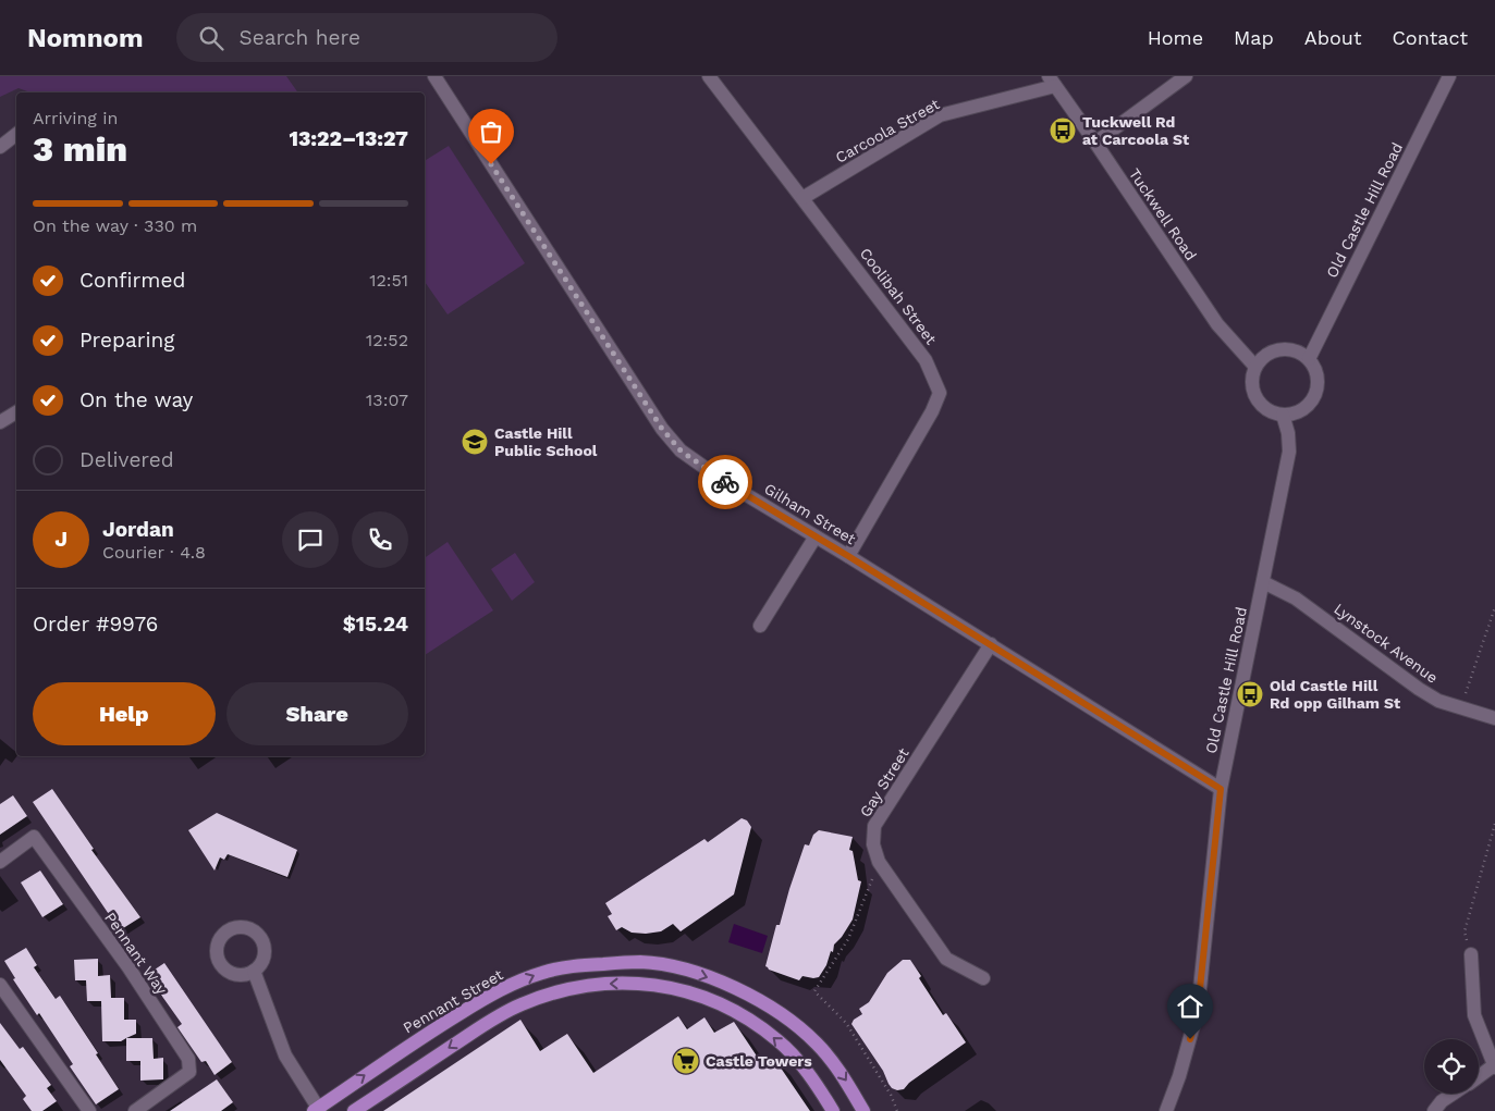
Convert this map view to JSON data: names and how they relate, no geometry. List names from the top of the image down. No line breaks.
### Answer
{"streets":{"main road":["Pennant Street"],"street":["Carcoola Street","Old Castle Hill Road","Tuckwell Road","Coolibah Street","Gilham Street","Lynstock Avenue","Gay Street","Pennant Way"]},"crossings":[["Carcoola Street","Tuckwell Road"],["Carcoola Street","Coolibah Street"],["Old Castle Hill Road","Tuckwell Road"],["Old Castle Hill Road","Gilham Street"],["Old Castle Hill Road","Lynstock Avenue"],["Coolibah Street","Gilham Street"],["Gilham Street","Gay Street"]],"one_way":["Pennant Street"],"places":{"bus stop":["Tuckwell Rd at Carcoola St","Old Castle Hill Rd opp Gilham St"],"school or university":["Castle Hill Public School"],"supermarket":["Castle Towers"]},"page":{"header":"Nomnom","search":"Search here","nav":["Home","Map","About","Contact"],"heading":["3 min","Arriving in","13:22–13:27"],"panel":["Jordan","Courier · 4.8","Order #9976","$15.24"],"bar":"On the way · 330 m","list":[["Confirmed","12:51"],["Preparing","12:52"],["On the way","13:07"],"Delivered"],"round":"J","buttons":["Help","Share"]}}
